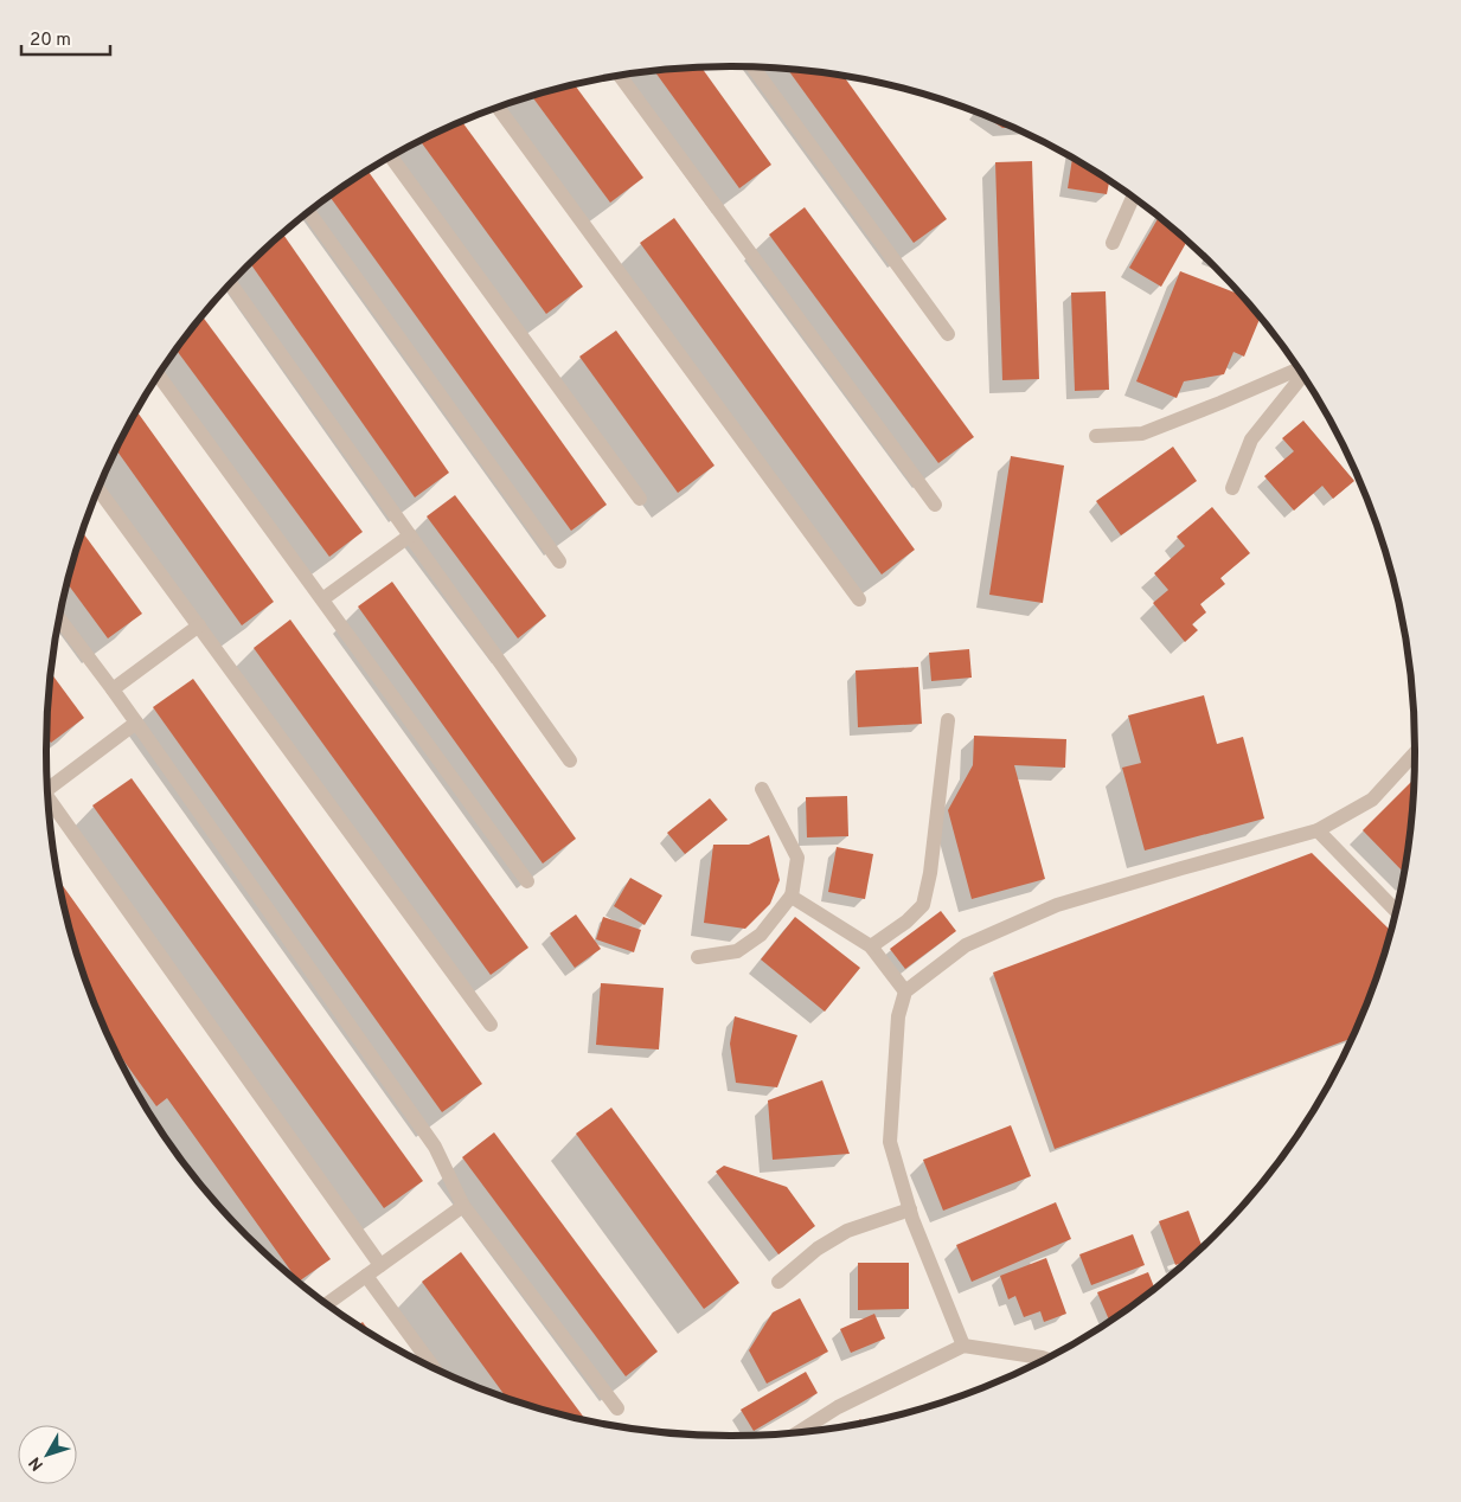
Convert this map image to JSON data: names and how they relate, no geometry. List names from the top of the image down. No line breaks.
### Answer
{"scale_bar":"20 m","north":"bottom left"}
